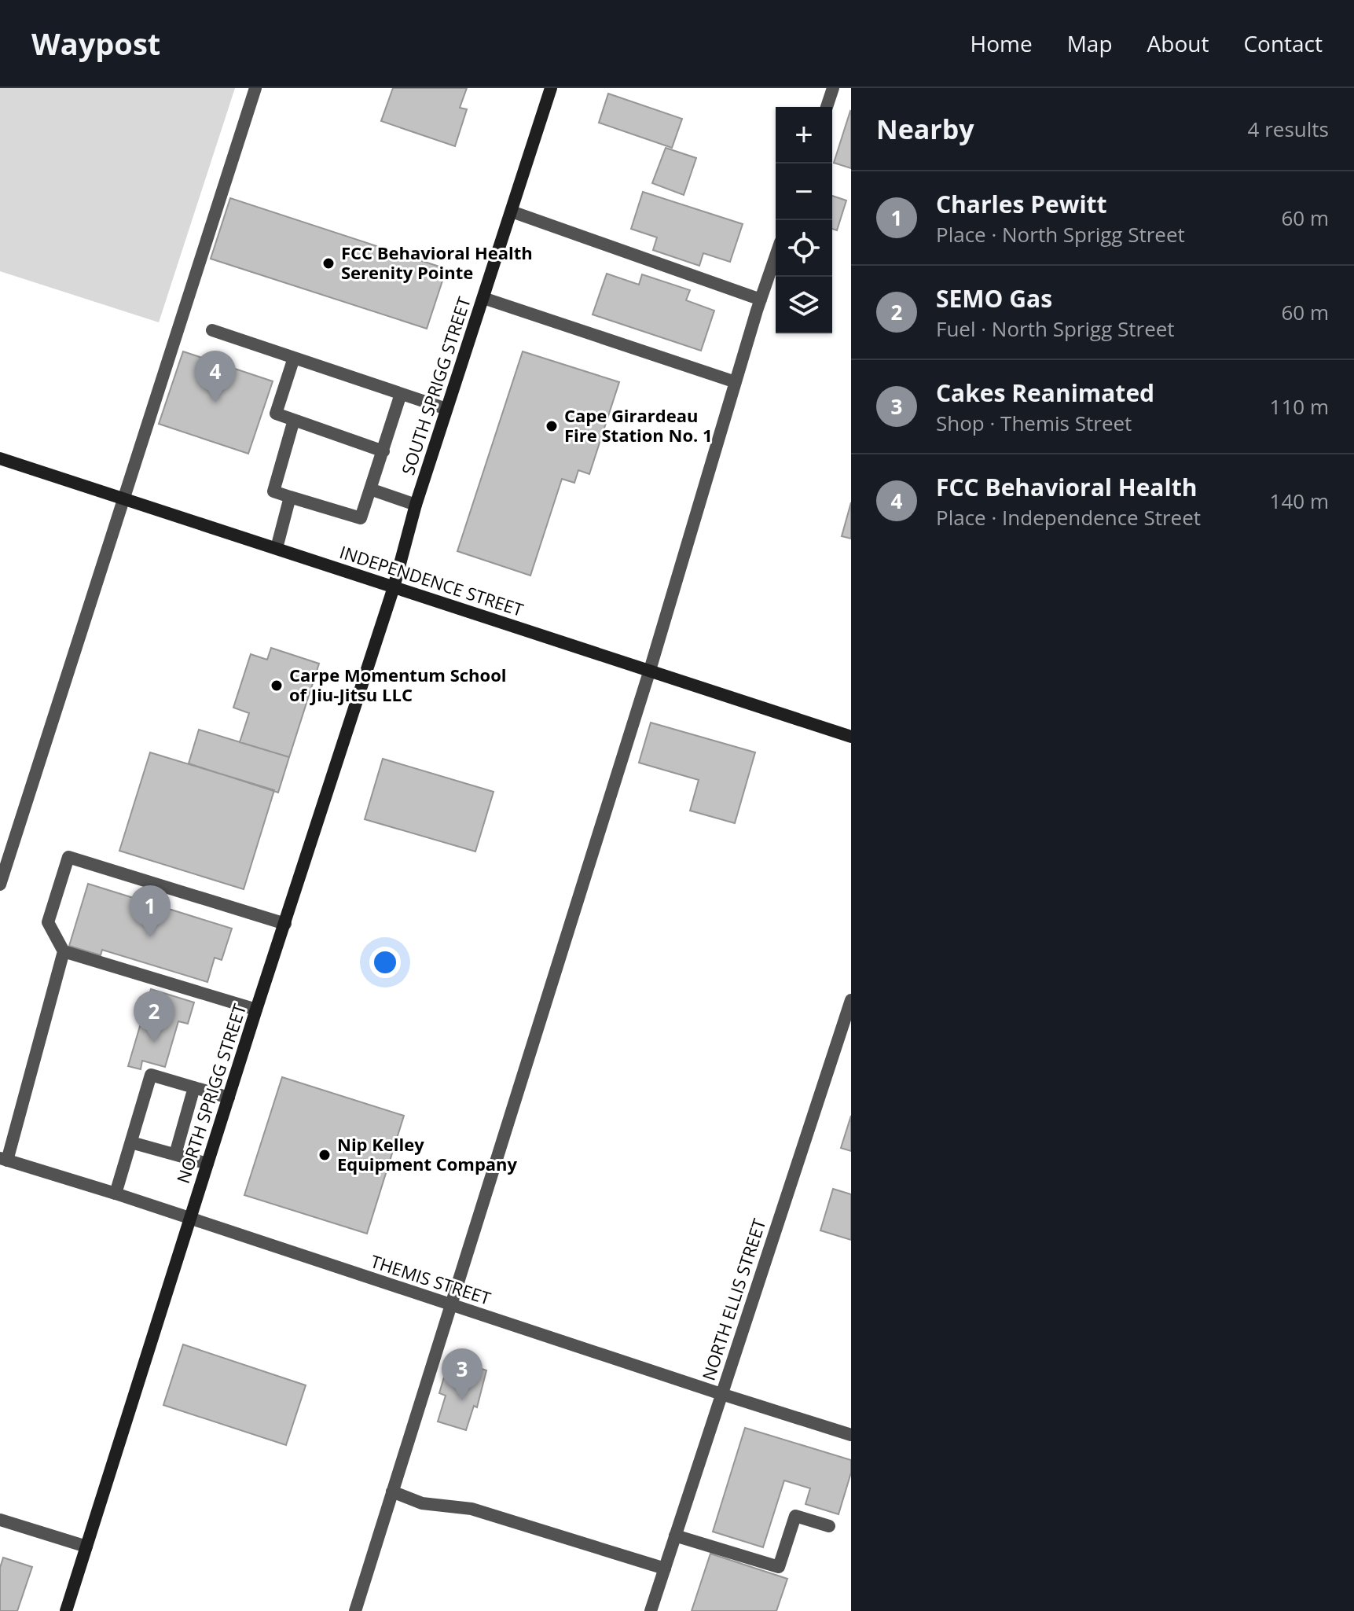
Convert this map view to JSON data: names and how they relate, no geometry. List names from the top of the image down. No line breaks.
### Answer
{"streets":{"main road":["SOUTH SPRIGG STREET","INDEPENDENCE STREET","NORTH SPRIGG STREET"],"street":["THEMIS STREET","NORTH ELLIS STREET"]},"crossings":[["SOUTH SPRIGG STREET","INDEPENDENCE STREET"],["SOUTH SPRIGG STREET","NORTH SPRIGG STREET"],["INDEPENDENCE STREET","NORTH SPRIGG STREET"],["NORTH SPRIGG STREET","THEMIS STREET"],["THEMIS STREET","NORTH ELLIS STREET"]],"places":["FCC Behavioral Health Serenity Pointe","Cape Girardeau Fire Station No. 1","Carpe Momentum School of Jiu-Jitsu LLC","Nip Kelley Equipment Company"],"page":{"header":"Waypost","nav":["Home","Map","About","Contact"],"heading":["Nearby","4 results"],"map_buttons":["+","−"],"list":[{"mark":"1","name":"Charles Pewitt","note":"Place · North Sprigg Street","value":"60 m"},{"mark":"2","name":"SEMO Gas","note":"Fuel · North Sprigg Street","value":"60 m"},{"mark":"3","name":"Cakes Reanimated","note":"Shop · Themis Street","value":"110 m"},{"mark":"4","name":"FCC Behavioral Health","note":"Place · Independence Street","value":"140 m"}],"pins":["4","1","2","3"]}}
